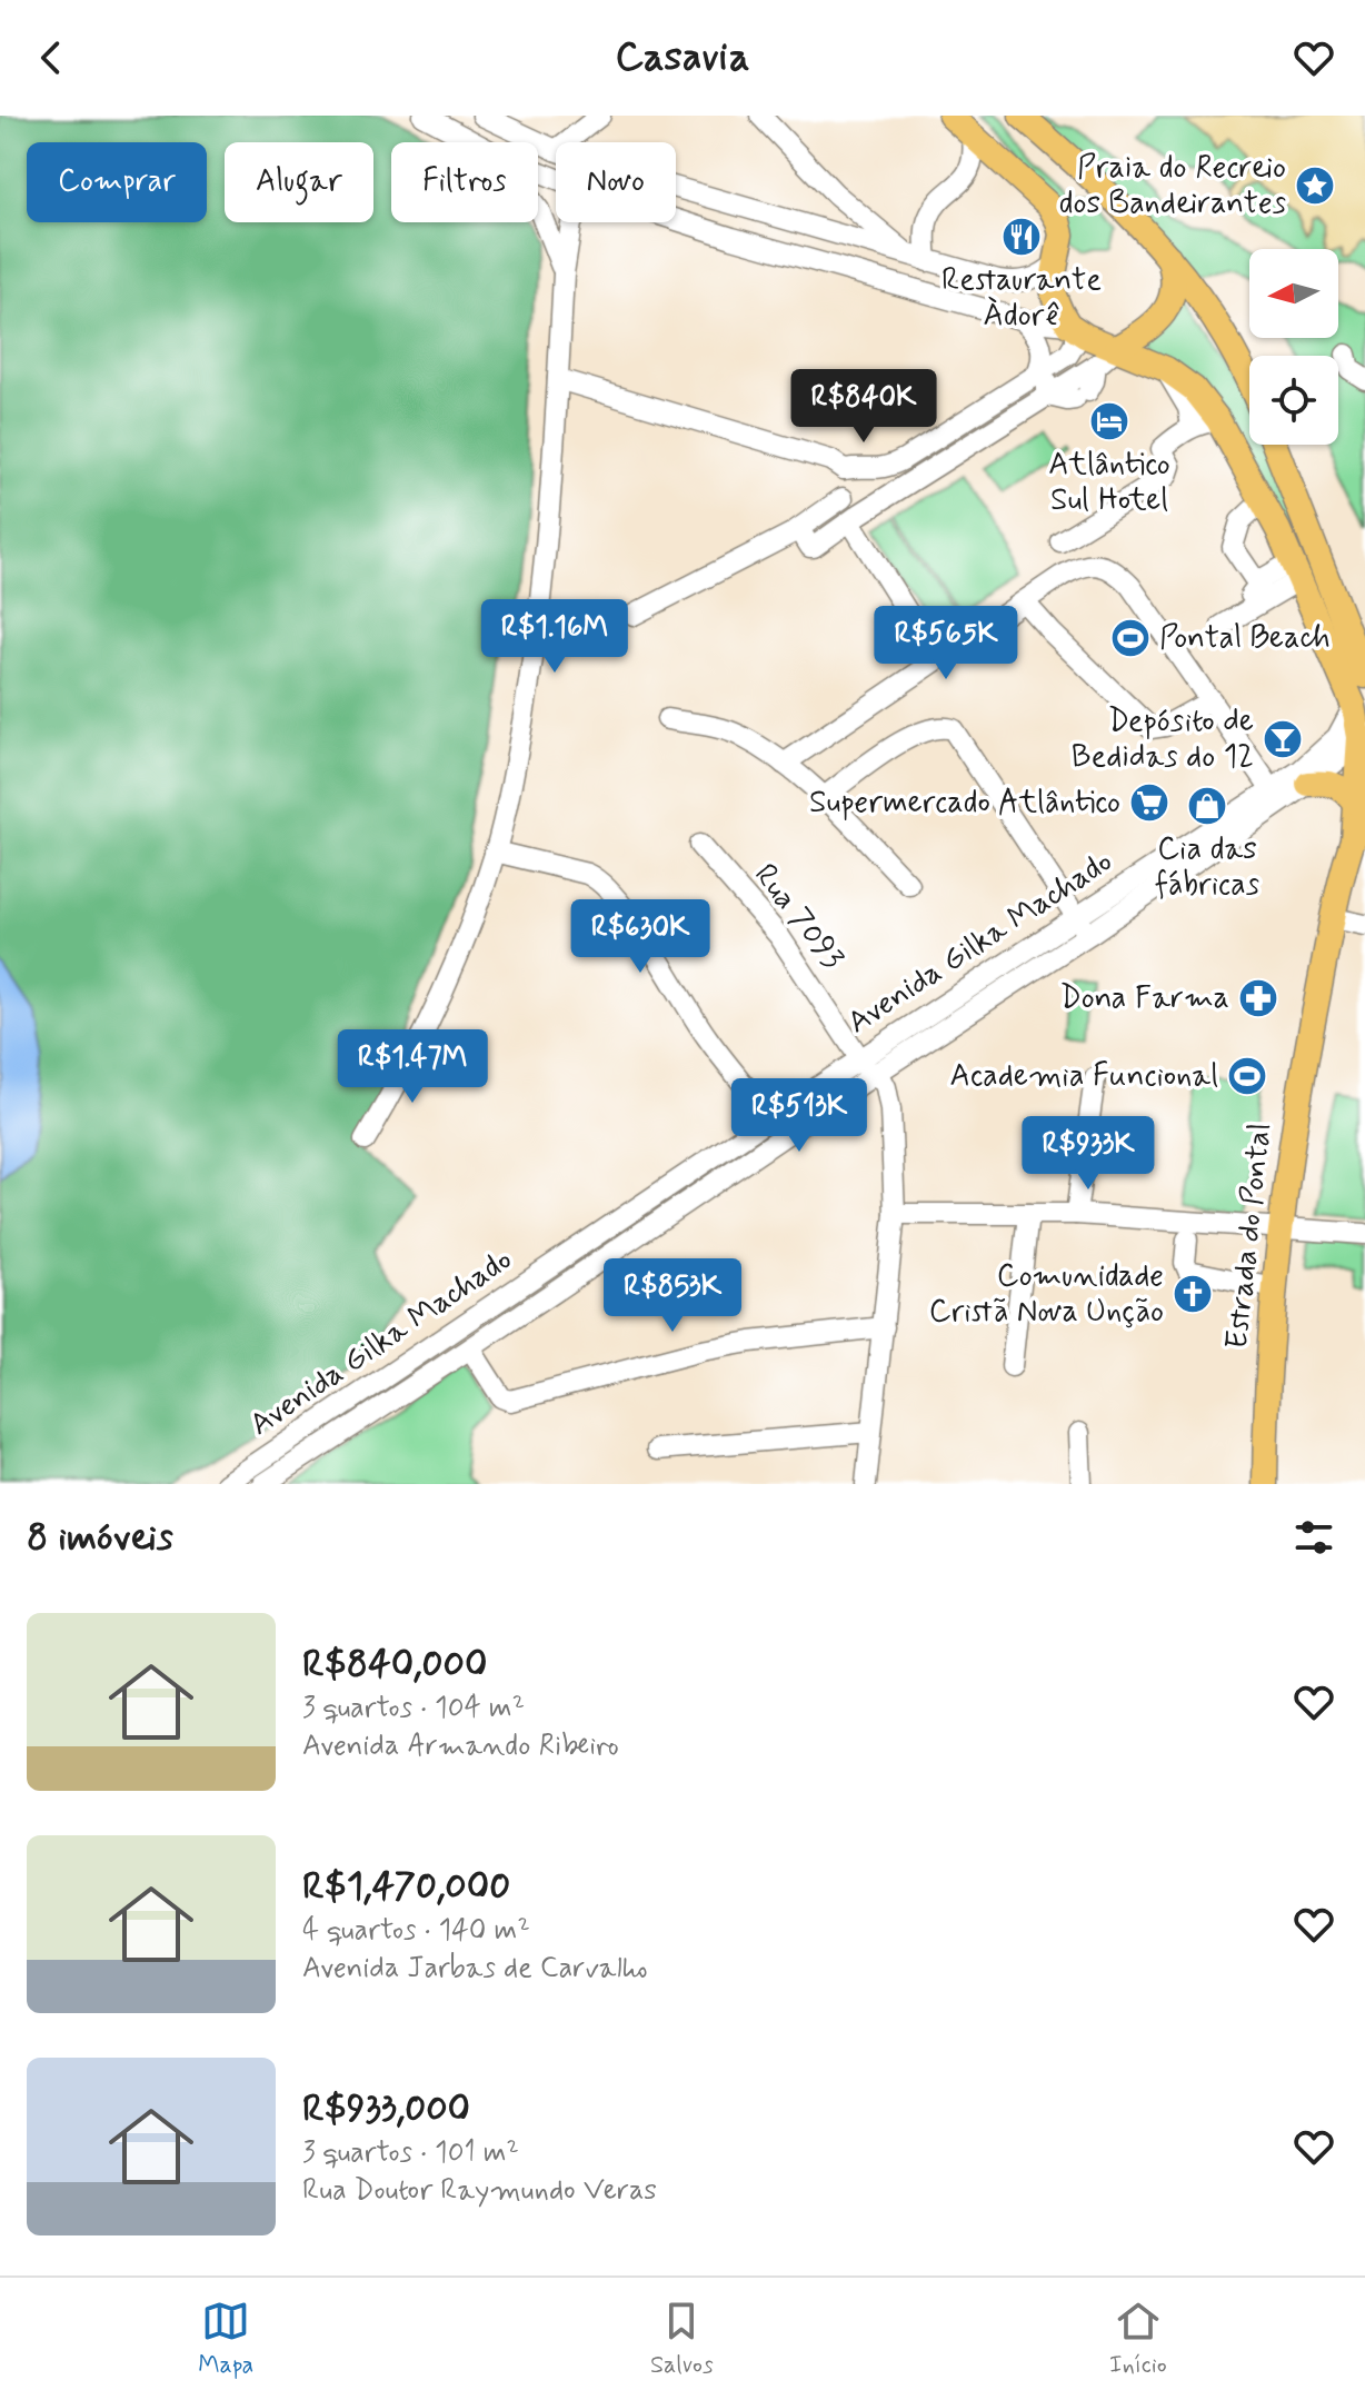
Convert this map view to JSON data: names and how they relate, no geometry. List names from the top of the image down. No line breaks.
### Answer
{"streets":{"main road":["Estrada do Pontal"],"street":["Rua 7093","Avenida Gilka Machado"]},"crossings":[["Rua 7093","Avenida Gilka Machado"],["Avenida Gilka Machado","Estrada do Pontal"]],"places":{"place":["Praia do Recreio dos Bandeirantes"],"restaurant":["Restaurante Àdorê"],"hotel":["Atlântico Sul Hotel"],"sports":["Pontal Beach","Academia Funcional"],"bar":["Depósito de Bedidas do 12"],"supermarket":["Supermercado Atlântico"],"shop":["Cia das fábricas"],"pharmacy":["Dona Farma"],"church":["Comunidade Cristã Nova Unção"]},"north":"left","page":{"header":"Casavia","chip":["Comprar","Alugar","Filtros","Novo"],"price":["R$840K","R$1.16M","R$565K","R$630K","R$1.47M","R$513K","R$933K","R$853K"],"heading":"8 imóveis","list":[{"name":"R$840,000","note":"3 quartos · 104 m² · Avenida Armando Ribeiro"},{"name":"R$1,470,000","note":"4 quartos · 140 m² · Avenida Jarbas de Carvalho"},{"name":"R$933,000","note":"3 quartos · 101 m² · Rua Doutor Raymundo Veras"}],"tabs":["Mapa","Salvos","Início"]}}
